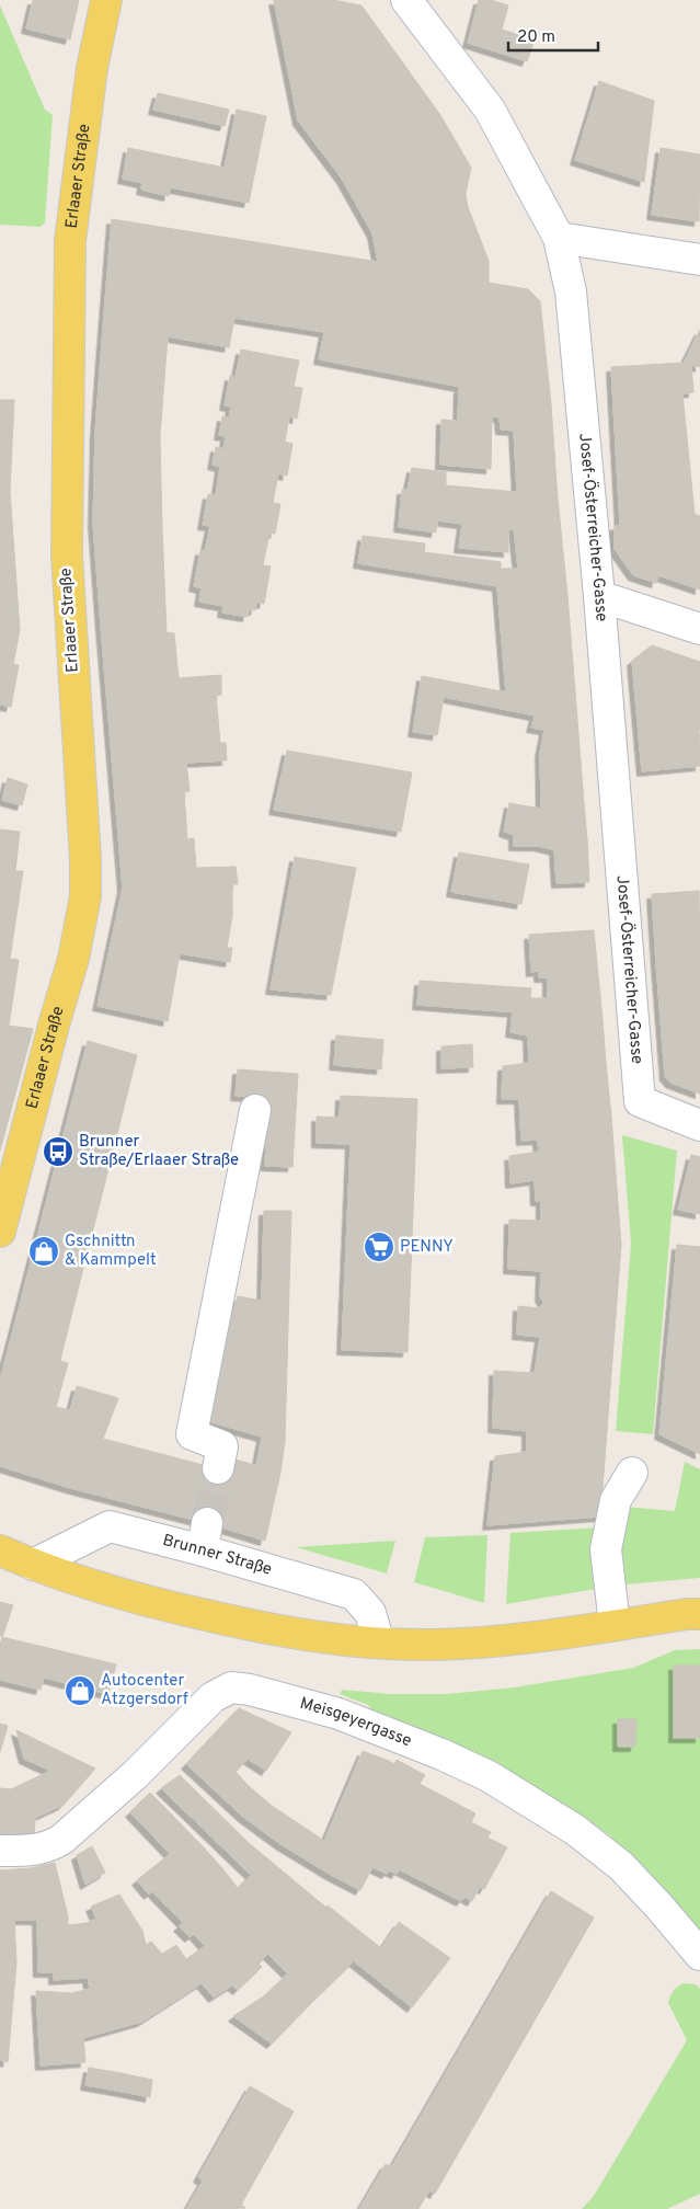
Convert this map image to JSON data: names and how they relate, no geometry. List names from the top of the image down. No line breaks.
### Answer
{"streets":{"main road":["Erlaaer Straße"],"street":["Josef-Österreicher-Gasse","Brunner Straße","Meisgeyergasse"]},"places":{"bus stop":["Brunner Straße/Erlaaer Straße"],"supermarket":["PENNY"],"shop":["Gschnittn & Kammpelt","Autocenter Atzgersdorf"]},"scale_bar":"20 m"}
